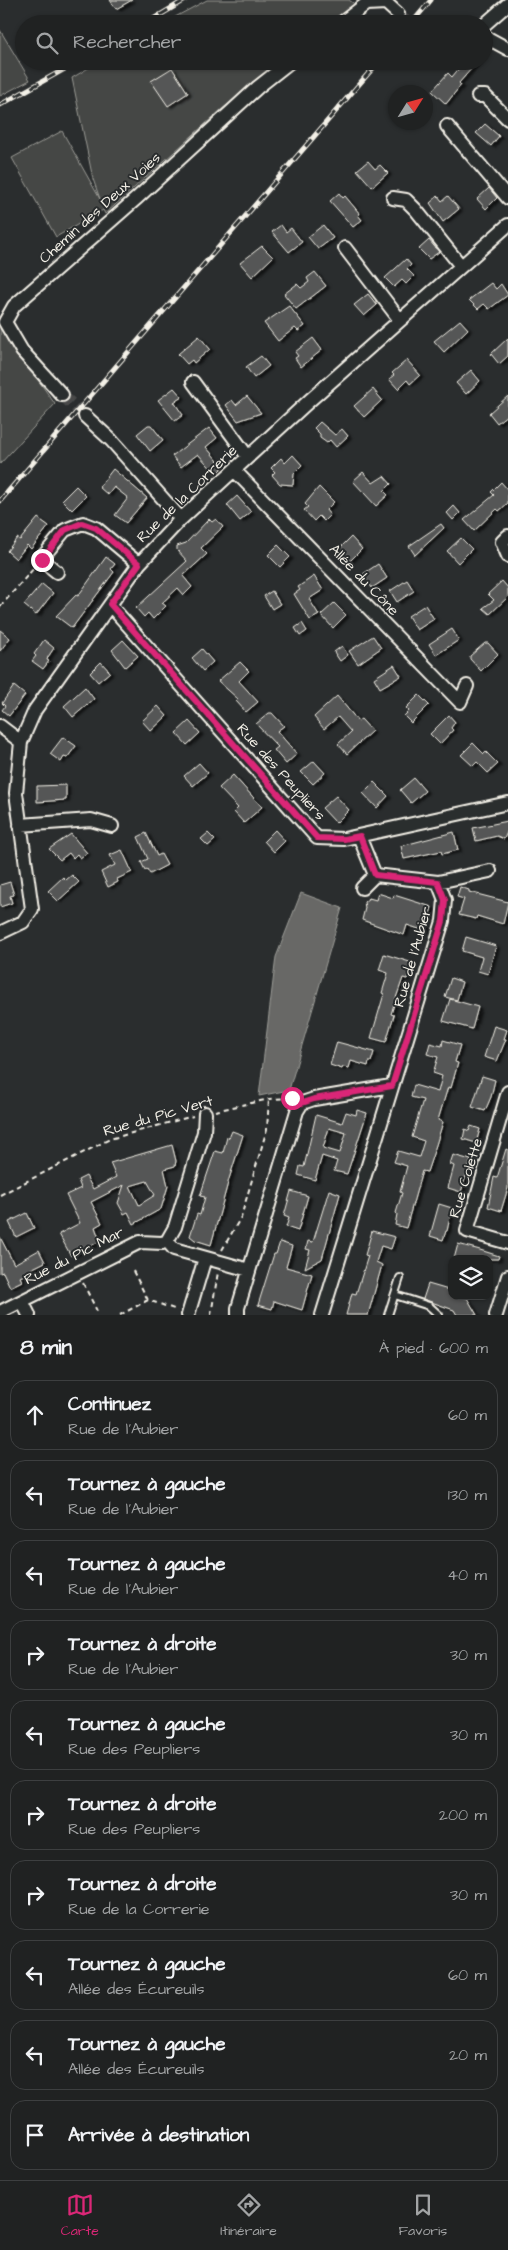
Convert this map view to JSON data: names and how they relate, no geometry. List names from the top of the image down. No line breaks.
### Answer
{"streets":{"street":["Chemin des Deux Voies","Rue de la Correrie","Allée du Cône","Rue des Peupliers","Rue de l'Aubier","Rue Colette","Rue du Pic Mar"],"path":["Rue du Pic Vert"]},"crossings":[["Rue de la Correrie","Allée du Cône"],["Rue de la Correrie","Rue des Peupliers"]],"north":"top right","page":{"search":"Rechercher","heading":["8 min","À pied · 600 m"],"list":[["Continuez","Rue de l'Aubier","60 m"],["Tournez à gauche","Rue de l'Aubier","130 m"],["Tournez à gauche","Rue de l'Aubier","40 m"],["Tournez à droite","Rue de l'Aubier","30 m"],["Tournez à gauche","Rue des Peupliers","30 m"],["Tournez à droite","Rue des Peupliers","200 m"],["Tournez à droite","Rue de la Correrie","30 m"],["Tournez à gauche","Allée des Écureuils","60 m"],["Tournez à gauche","Allée des Écureuils","20 m"],"Arrivée à destination"],"nav":["Carte","Itinéraire","Favoris"]}}
